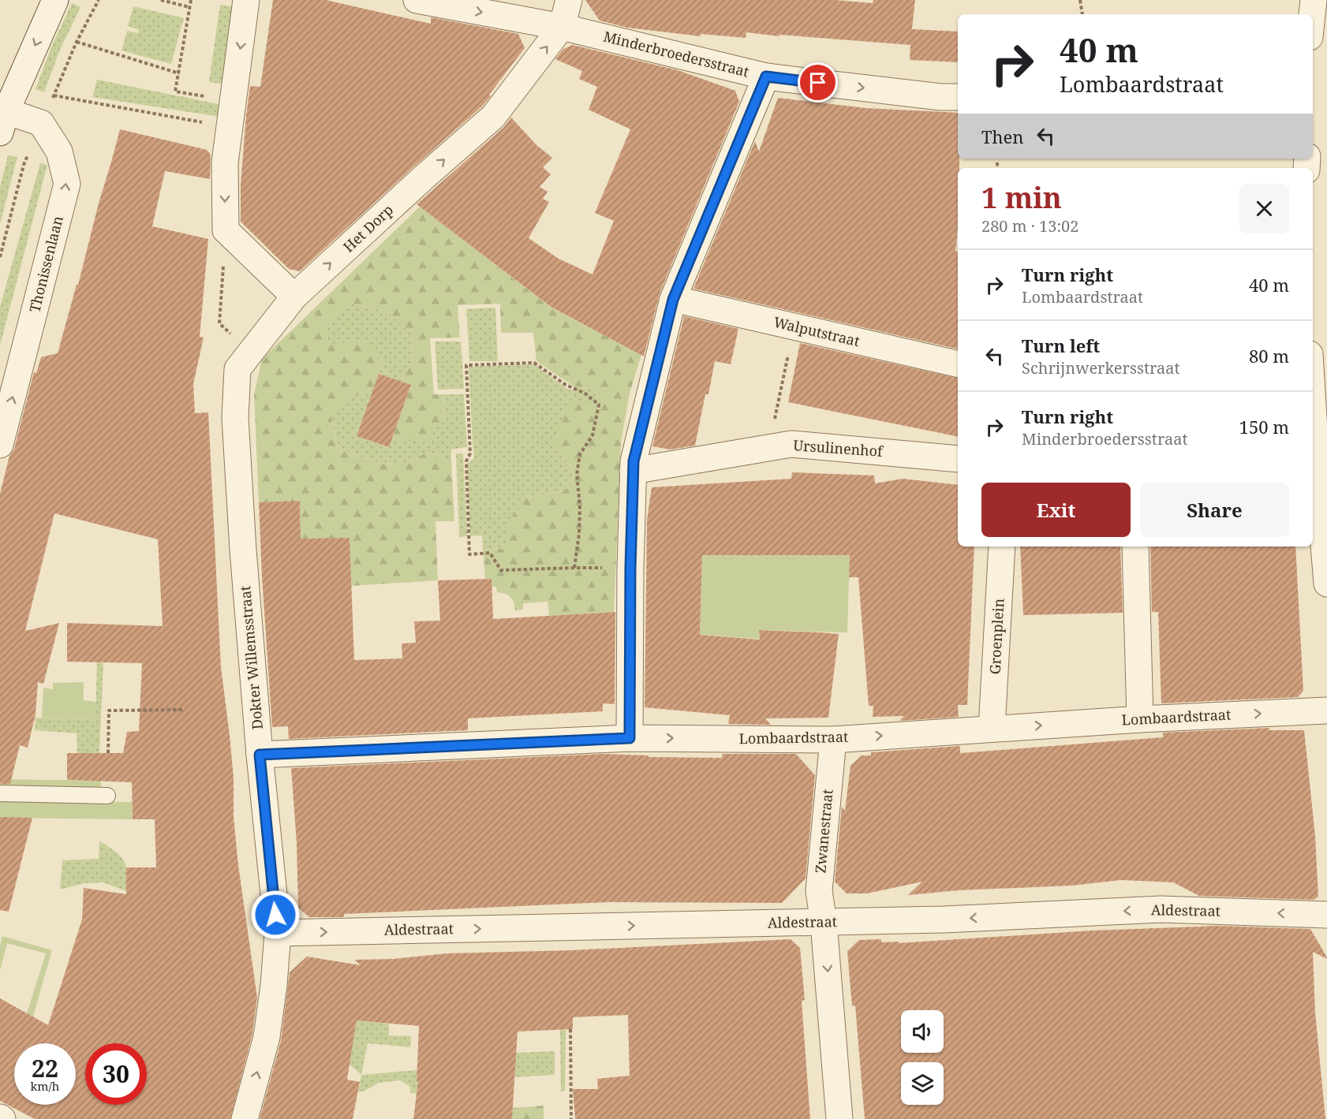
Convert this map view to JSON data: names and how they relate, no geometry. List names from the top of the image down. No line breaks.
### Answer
{"streets":{"street":["Minderbroedersstraat","Het Dorp","Thonissenlaan","Walputstraat","Ursulinenhof","Groenplein","Dokter Willemsstraat","Lombaardstraat","Zwanestraat","Aldestraat"]},"crossings":[["Minderbroedersstraat","Het Dorp"],["Het Dorp","Dokter Willemsstraat"],["Groenplein","Lombaardstraat"],["Dokter Willemsstraat","Lombaardstraat"],["Dokter Willemsstraat","Aldestraat"],["Lombaardstraat","Zwanestraat"],["Zwanestraat","Aldestraat"]],"one_way":["Minderbroedersstraat","Het Dorp","Lombaardstraat","Zwanestraat"],"page":{"turn":["40 m","Lombaardstraat"],"then":"Then","heading":["1 min","280 m · 13:02"],"list":[{"name":"Turn right","note":"Lombaardstraat","value":"40 m"},{"name":"Turn left","note":"Schrijnwerkersstraat","value":"80 m"},{"name":"Turn right","note":"Minderbroedersstraat","value":"150 m"}],"buttons":["Exit","Share"],"speed":"22 km/h","limit":"30"}}
